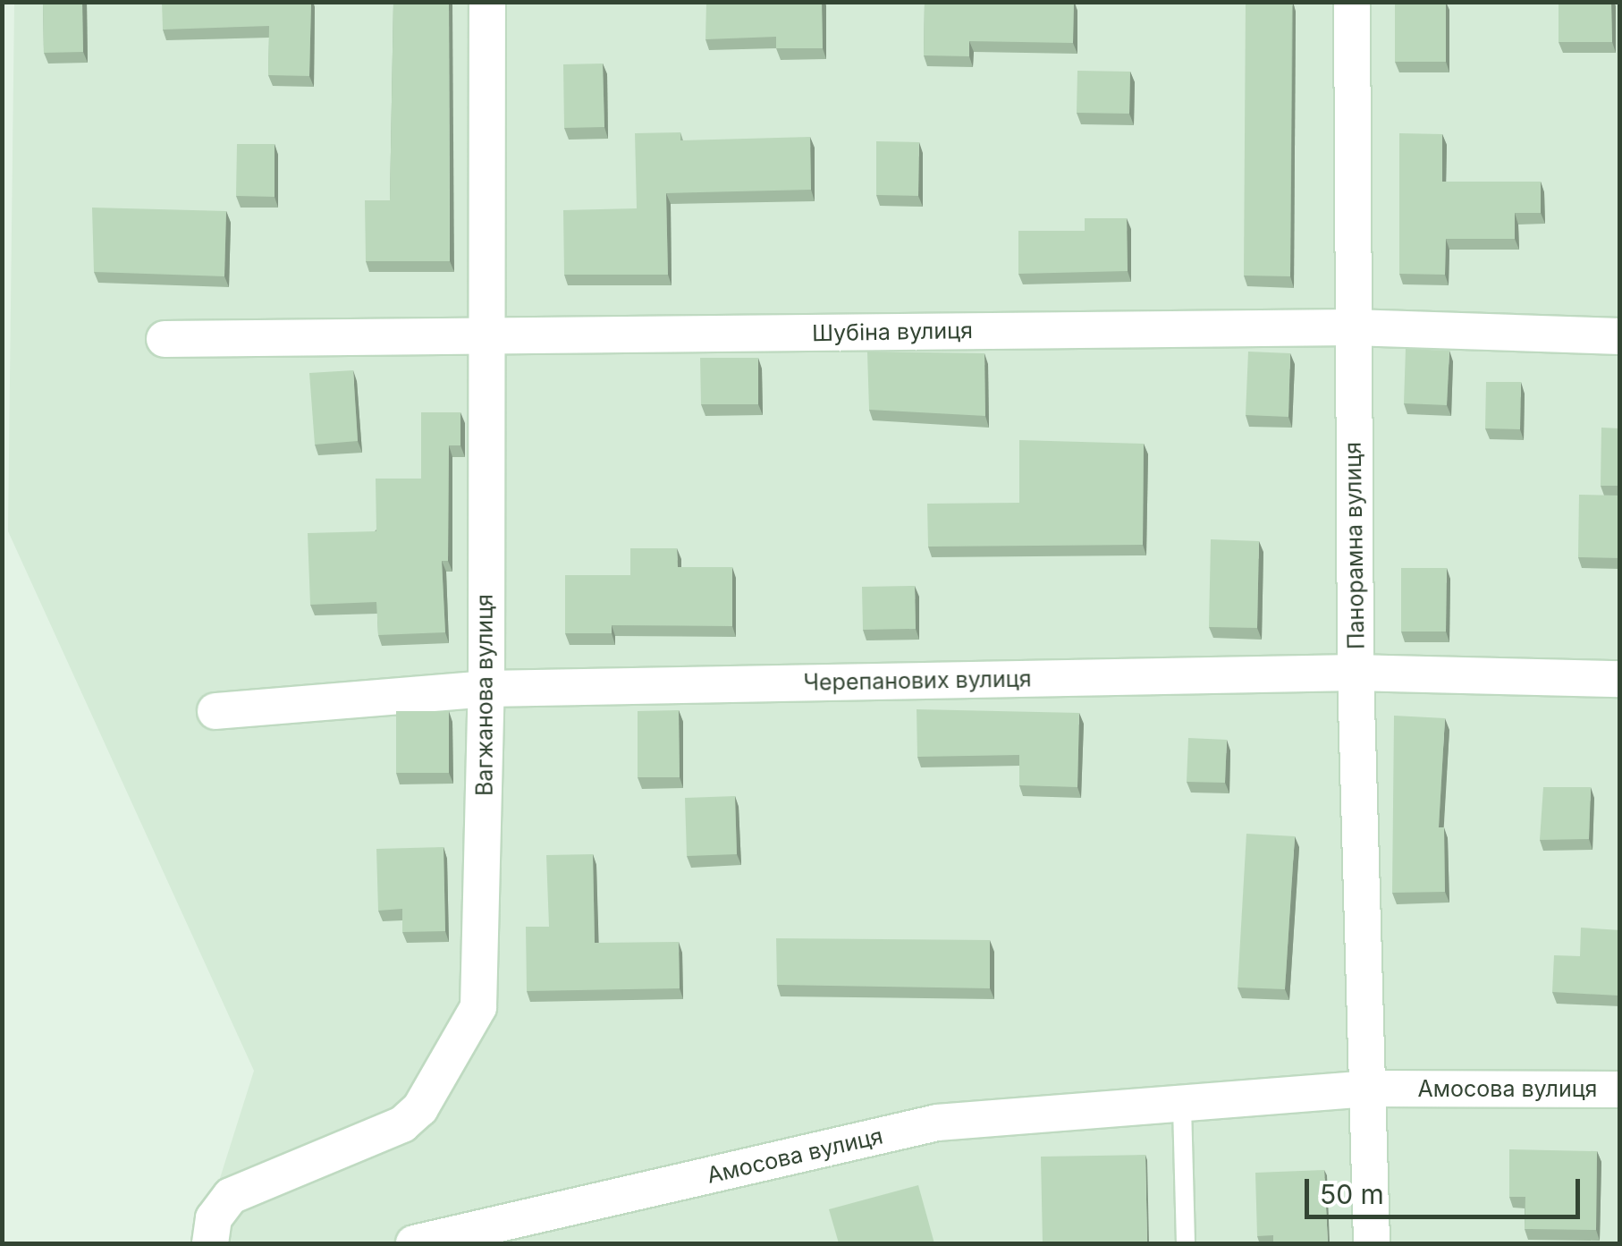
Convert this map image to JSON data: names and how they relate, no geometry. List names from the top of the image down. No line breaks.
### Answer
{"streets":{"street":["Шубіна вулиця","Панорамна вулиця","Черепанових вулиця","Вагжанова вулиця","Амосова вулиця"]},"crossings":[["Шубіна вулиця","Панорамна вулиця"],["Шубіна вулиця","Вагжанова вулиця"],["Панорамна вулиця","Черепанових вулиця"],["Панорамна вулиця","Амосова вулиця"],["Черепанових вулиця","Вагжанова вулиця"]],"scale_bar":"50 m"}
